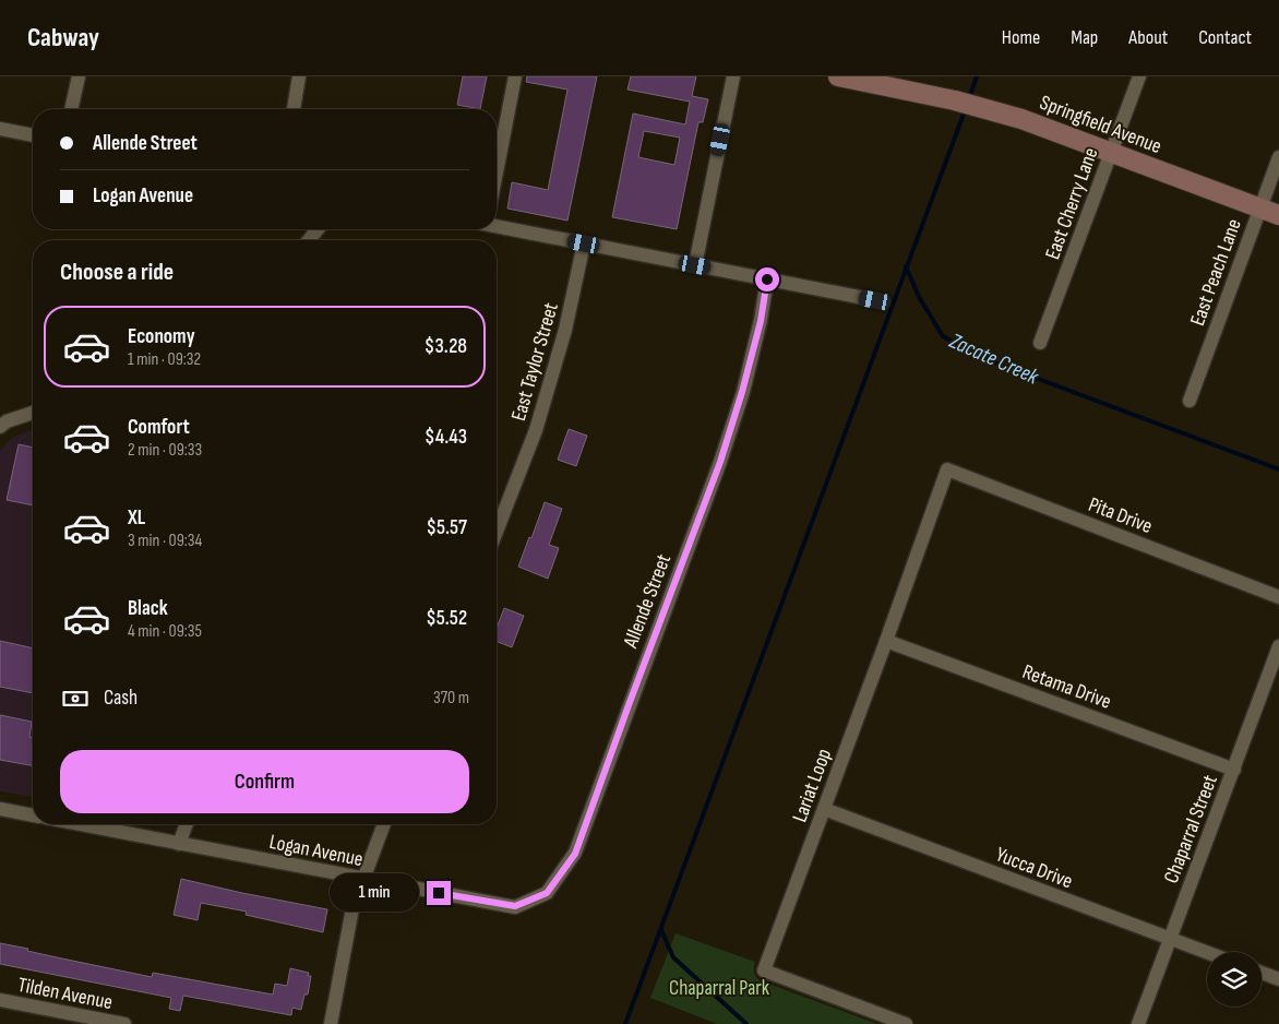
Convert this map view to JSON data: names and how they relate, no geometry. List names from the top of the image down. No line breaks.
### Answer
{"streets":{"main road":["Springfield Avenue"],"street":["East Cherry Lane","East Peach Lane","East Taylor Street","Pita Drive","Allende Street","Retama Drive","Lariat Loop","Chaparral Street","Logan Avenue","Yucca Drive","Tilden Avenue"]},"crossings":[["Springfield Avenue","East Cherry Lane"],["Springfield Avenue","East Peach Lane"],["Pita Drive","Lariat Loop"],["Allende Street","Logan Avenue"],["Retama Drive","Lariat Loop"],["Retama Drive","Chaparral Street"],["Lariat Loop","Yucca Drive"],["Chaparral Street","Yucca Drive"]],"water":["Zacate Creek"],"parks":["Chaparral Park"],"page":{"header":"Cabway","nav":["Home","Map","About","Contact"],"banner":["Allende Street","Logan Avenue"],"heading":"Choose a ride","list":[{"name":"Economy","note":"1 min · 09:32","value":"$3.28"},{"name":"Comfort","note":"2 min · 09:33","value":"$4.43"},{"name":"XL","note":"3 min · 09:34","value":"$5.57"},{"name":"Black","note":"4 min · 09:35","value":"$5.52"}],"pay":["Cash","370 m"],"buttons":"Confirm","bubble":"1 min"}}
